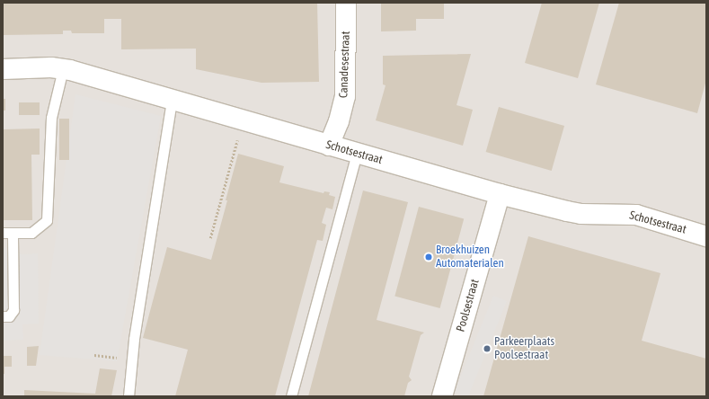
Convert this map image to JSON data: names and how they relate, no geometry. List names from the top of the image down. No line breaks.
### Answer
{"streets":{"street":["Canadesestraat","Schotsestraat","Poolsestraat"]},"crossings":[["Canadesestraat","Schotsestraat"],["Schotsestraat","Poolsestraat"]],"places":["Broekhuizen Automaterialen","Parkeerplaats Poolsestraat"]}
